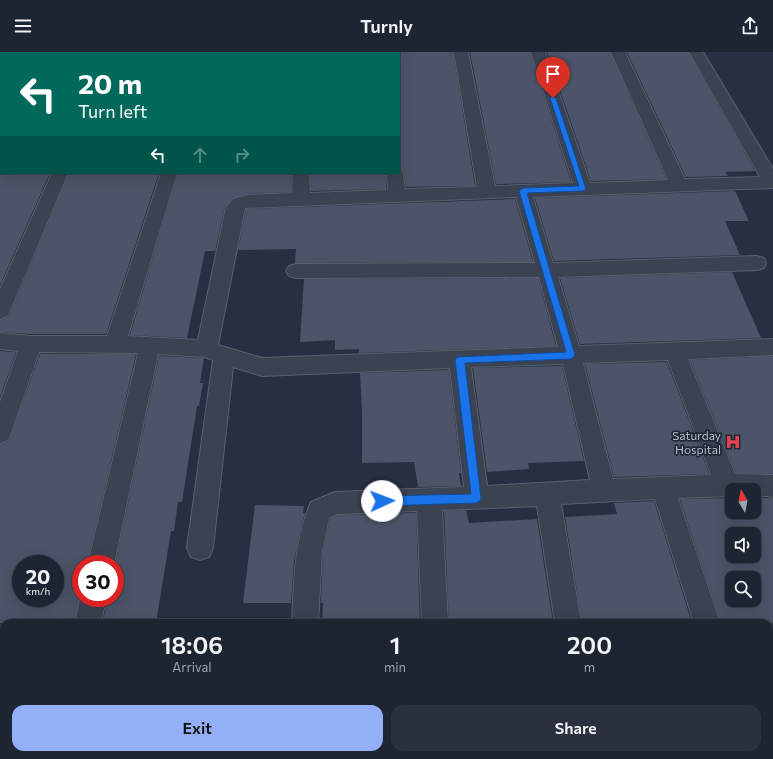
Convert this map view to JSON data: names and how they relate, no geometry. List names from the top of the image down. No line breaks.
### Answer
{"places":{"hospital":["Saturday Hospital"]},"north":"top","page":{"header":"Turnly","turn":["20 m","Turn left"],"speed":"20 km/h","limit":"30","eta":["18:06","Arrival","1","min","200","m"],"buttons":["Exit","Share"]}}
